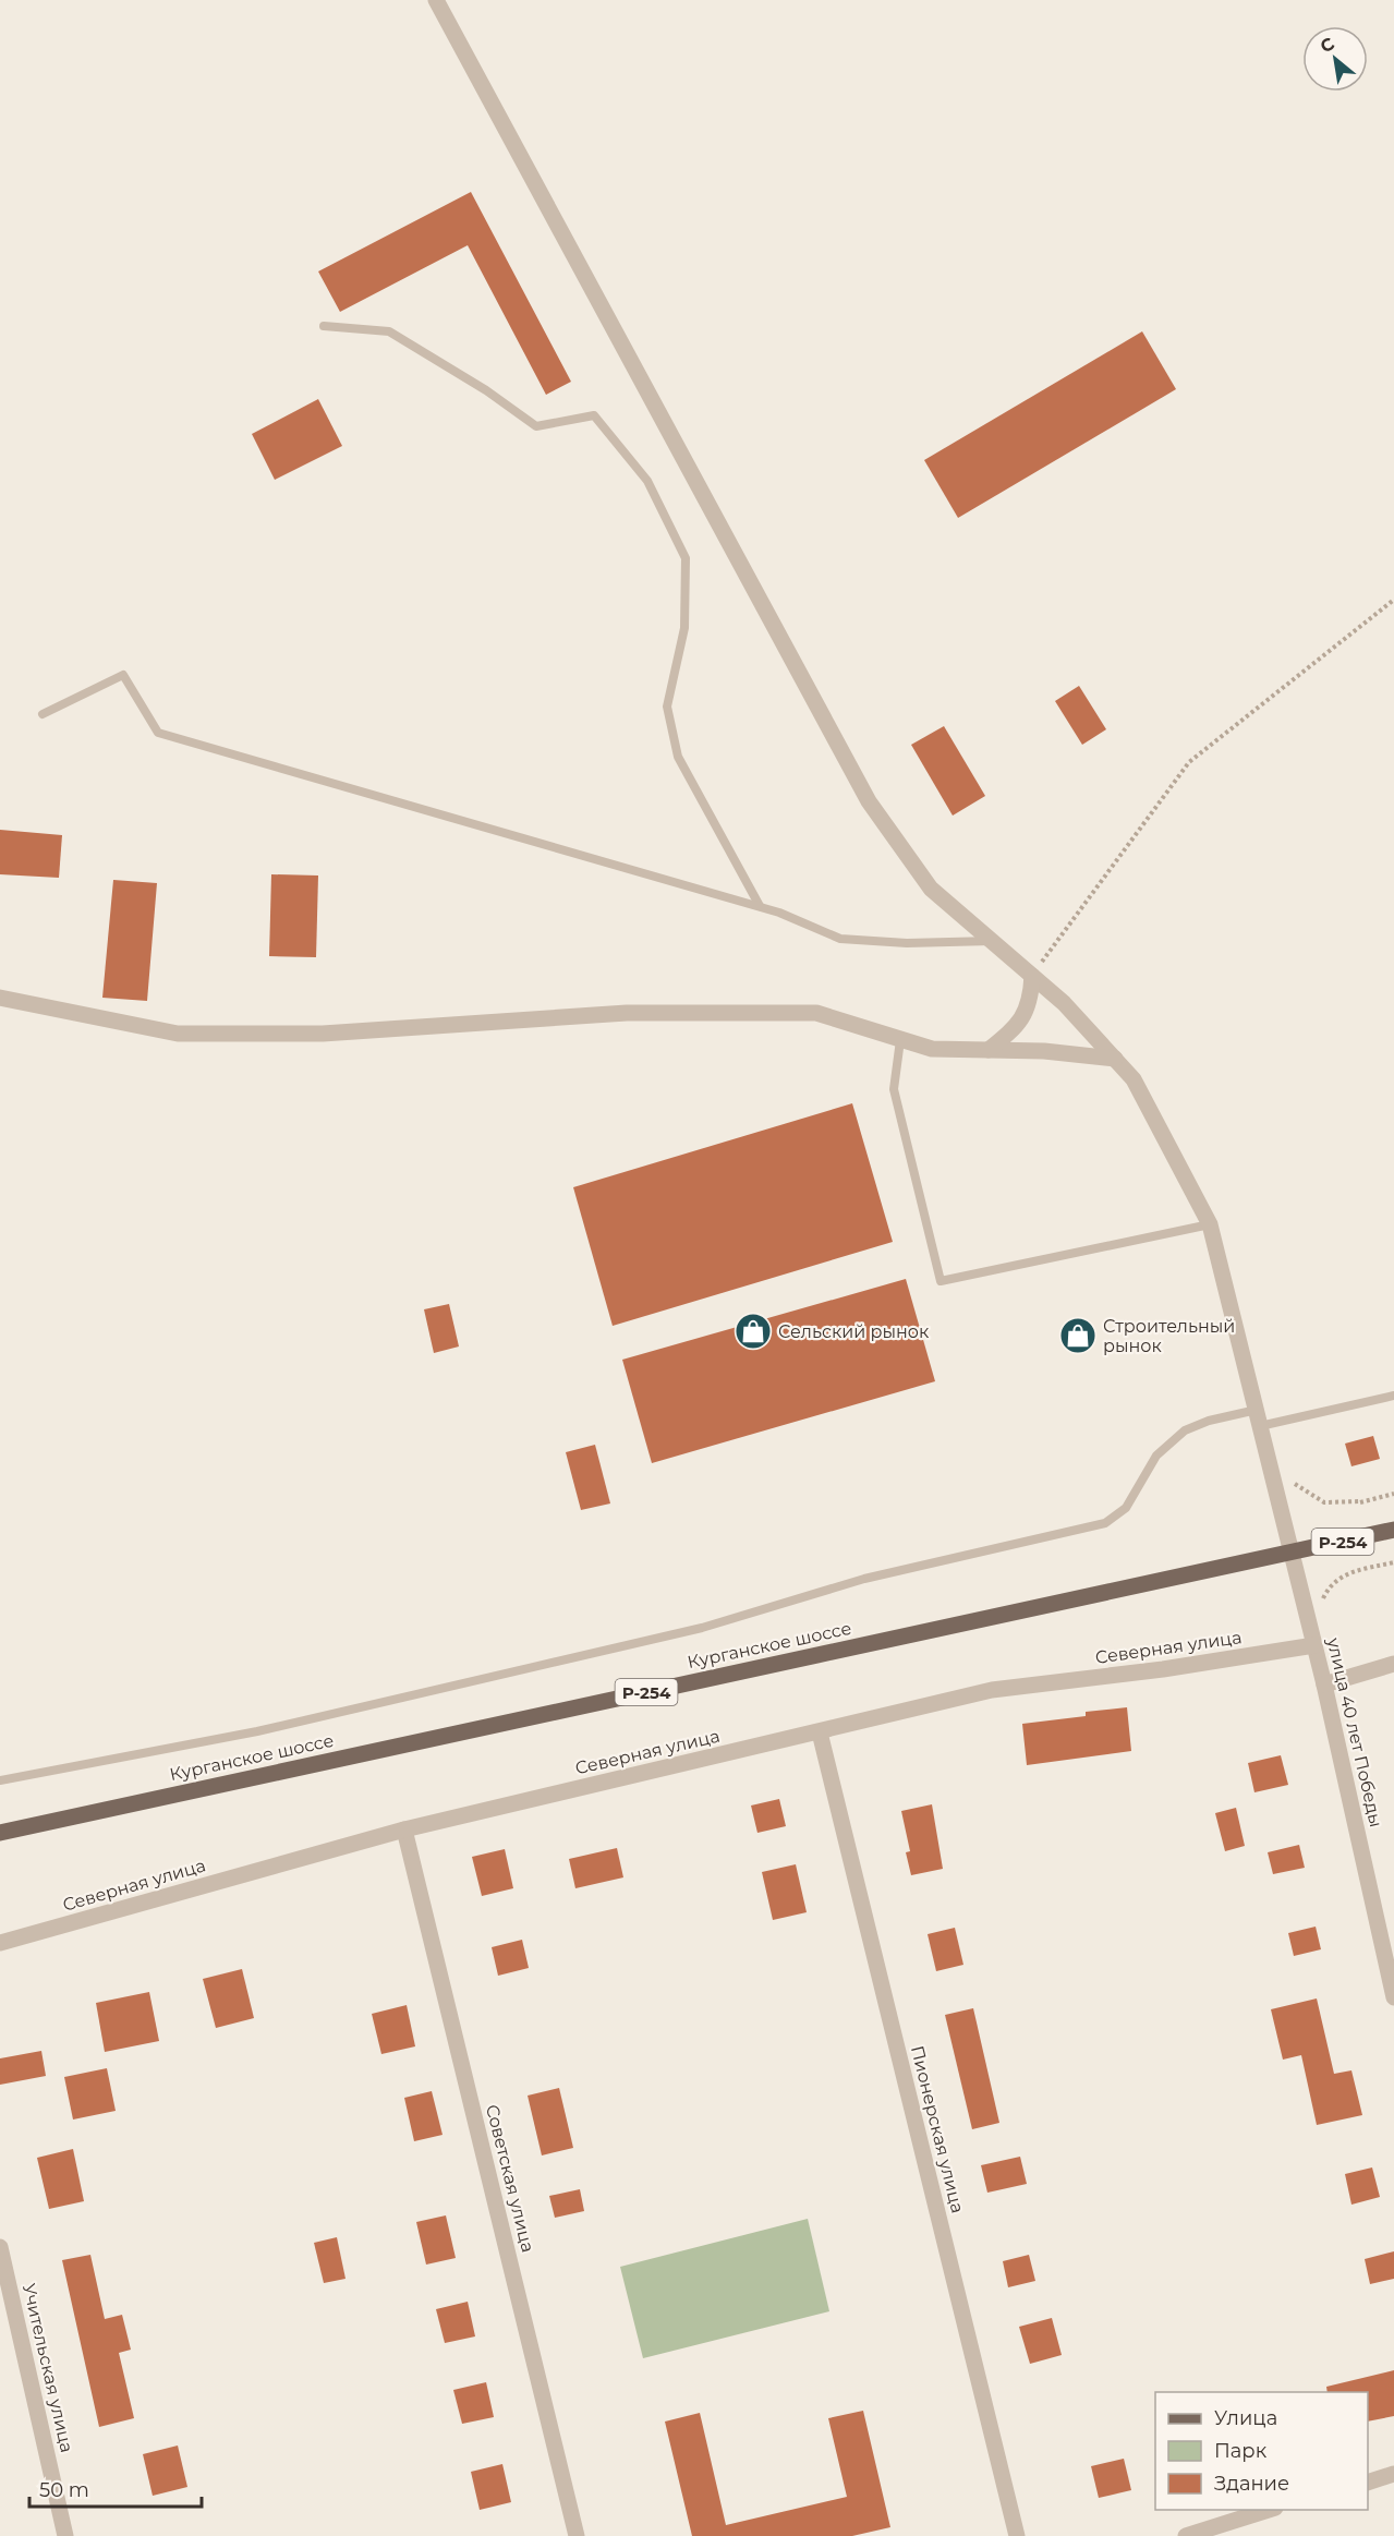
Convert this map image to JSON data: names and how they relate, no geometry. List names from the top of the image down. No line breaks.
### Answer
{"streets":{"main road":["Р-254","Курганское шоссе"],"street":["Северная улица","улица 40 лет Победы","Пионерская улица","Советская улица","Учительская улица"]},"crossings":[["Курганское шоссе","улица 40 лет Победы"],["Северная улица","улица 40 лет Победы"],["Северная улица","Пионерская улица"],["Северная улица","Советская улица"]],"places":{"shop":["Сельский рынок","Строительный рынок"]},"legend":["Улица","Парк","Здание"],"scale_bar":"50 m","north":"top left"}
